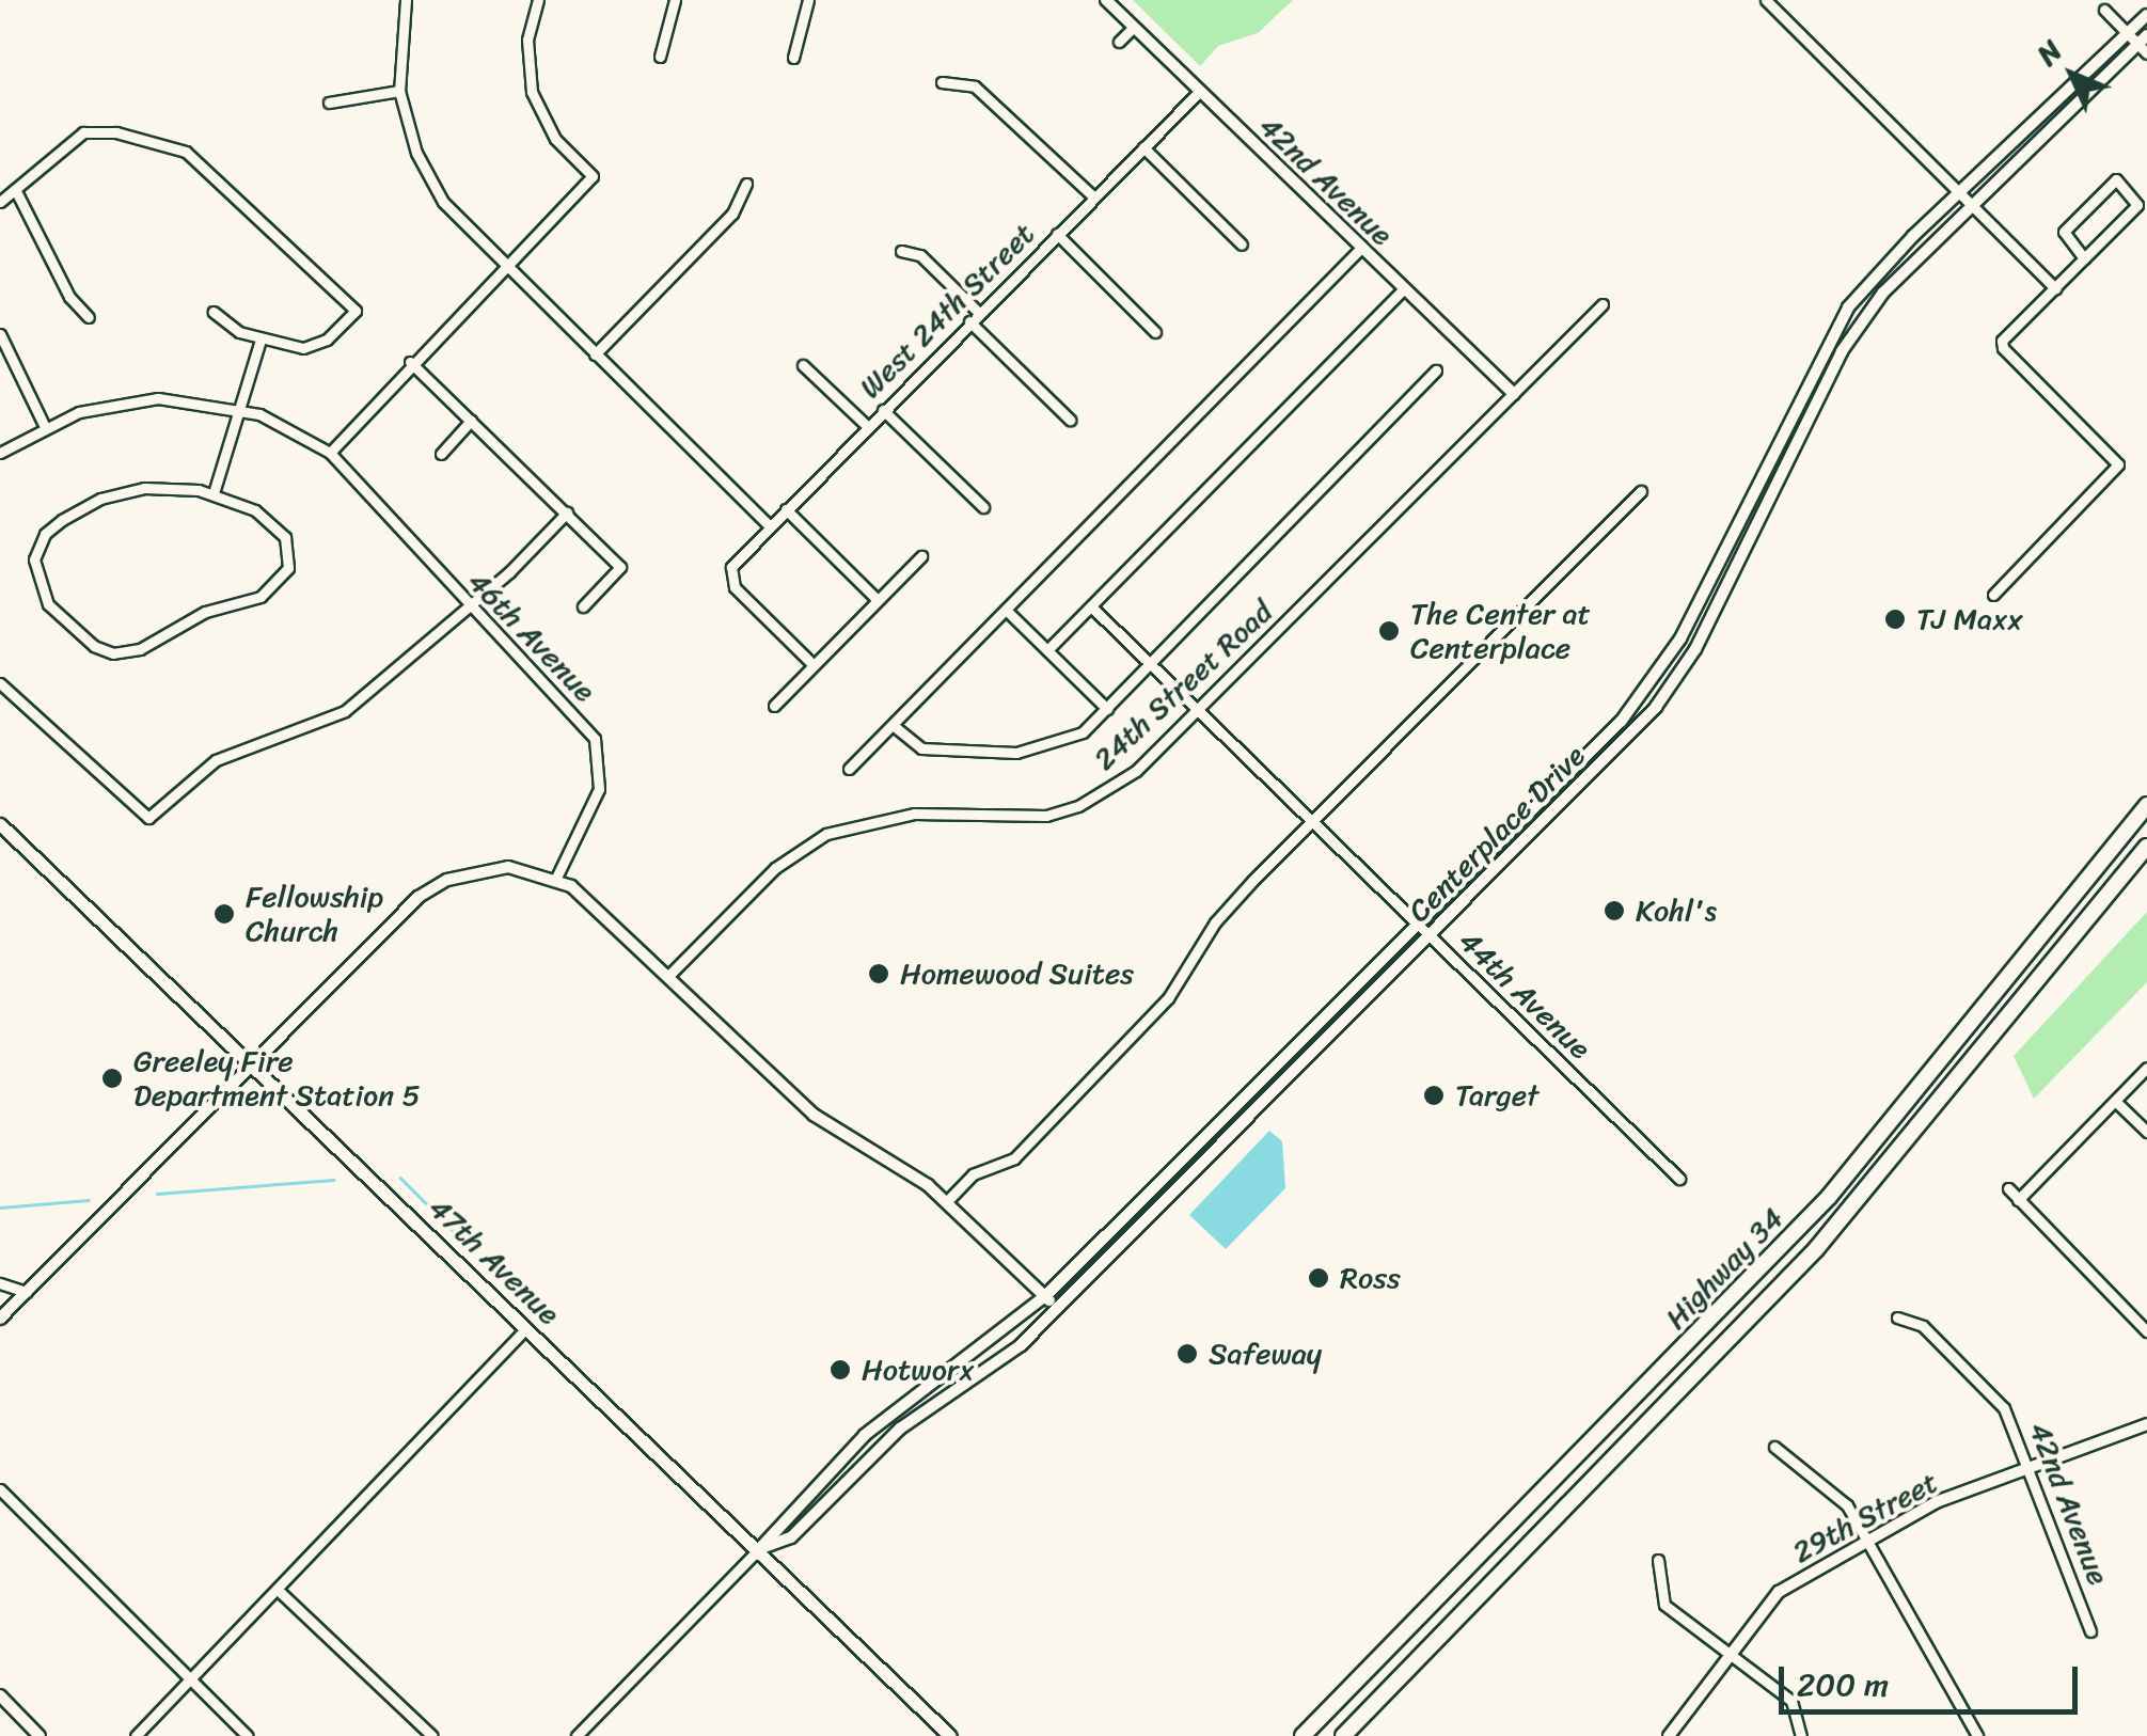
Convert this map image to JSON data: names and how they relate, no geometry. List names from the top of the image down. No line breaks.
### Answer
{"streets":{"highway":["Highway 34"],"main road":["47th Avenue"],"street":["42nd Avenue","West 24th Street","46th Avenue","24th Street Road","Centerplace Drive","44th Avenue","29th Street"]},"crossings":[["42nd Avenue","West 24th Street"],["42nd Avenue","24th Street Road"],["42nd Avenue","29th Street"],["24th Street Road","44th Avenue"],["Centerplace Drive","44th Avenue"],["Centerplace Drive","47th Avenue"]],"places":["TJ Maxx","The Center at Centerplace","Kohl's","Fellowship Church","Homewood Suites","Greeley Fire Department Station 5","Target","Ross","Safeway","Hotworx"],"scale_bar":"200 m","north":"top left"}
